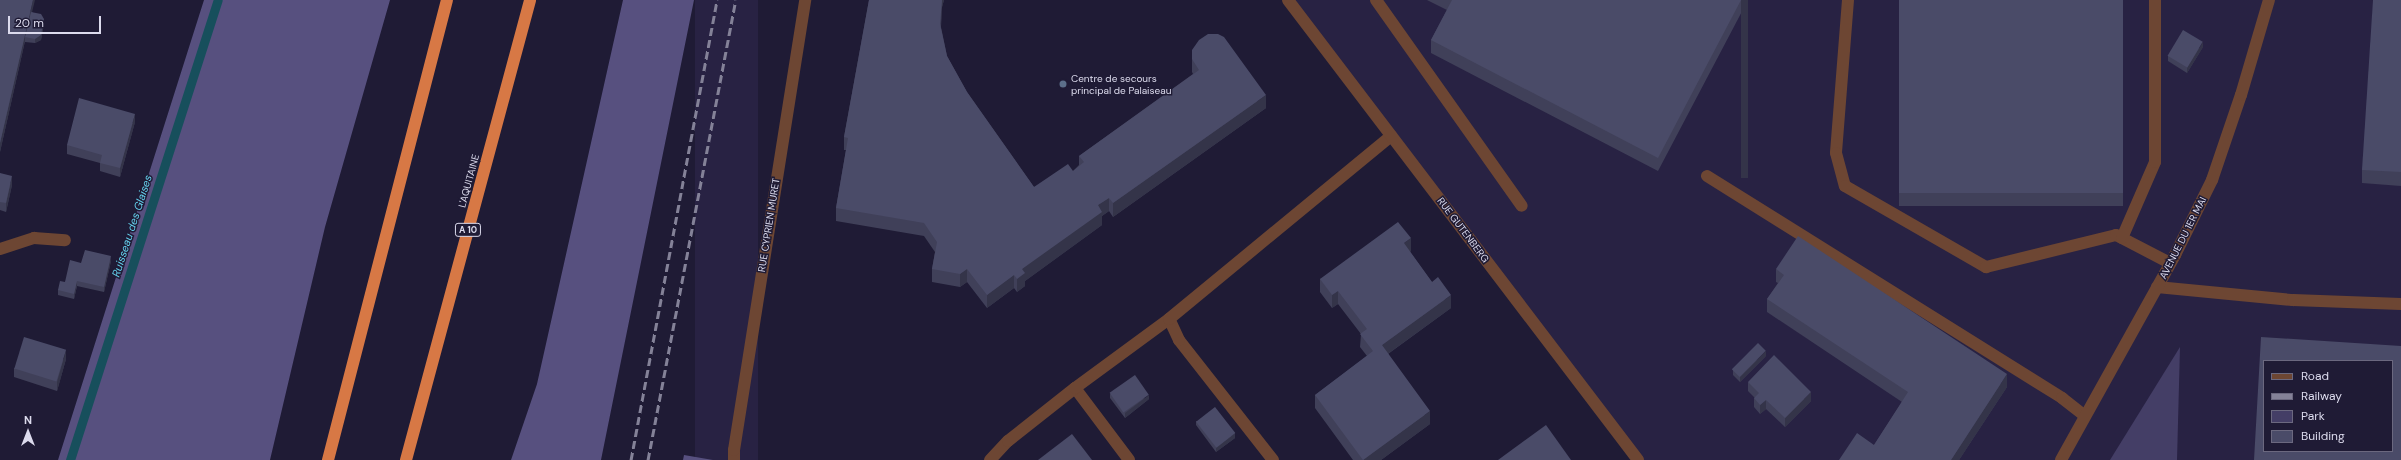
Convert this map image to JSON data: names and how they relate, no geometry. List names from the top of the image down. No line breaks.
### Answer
{"streets":{"highway":["L'AQUITAINE","A 10"],"street":["RUE CYPRIEN MURET","RUE GUTENBERG","AVENUE DU 1ER MAI"]},"water":["Ruisseau des Glaises"],"places":["Centre de secours principal de Palaiseau"],"legend":["Road","Railway","Park","Building"],"scale_bar":"20 m","north":"top"}
